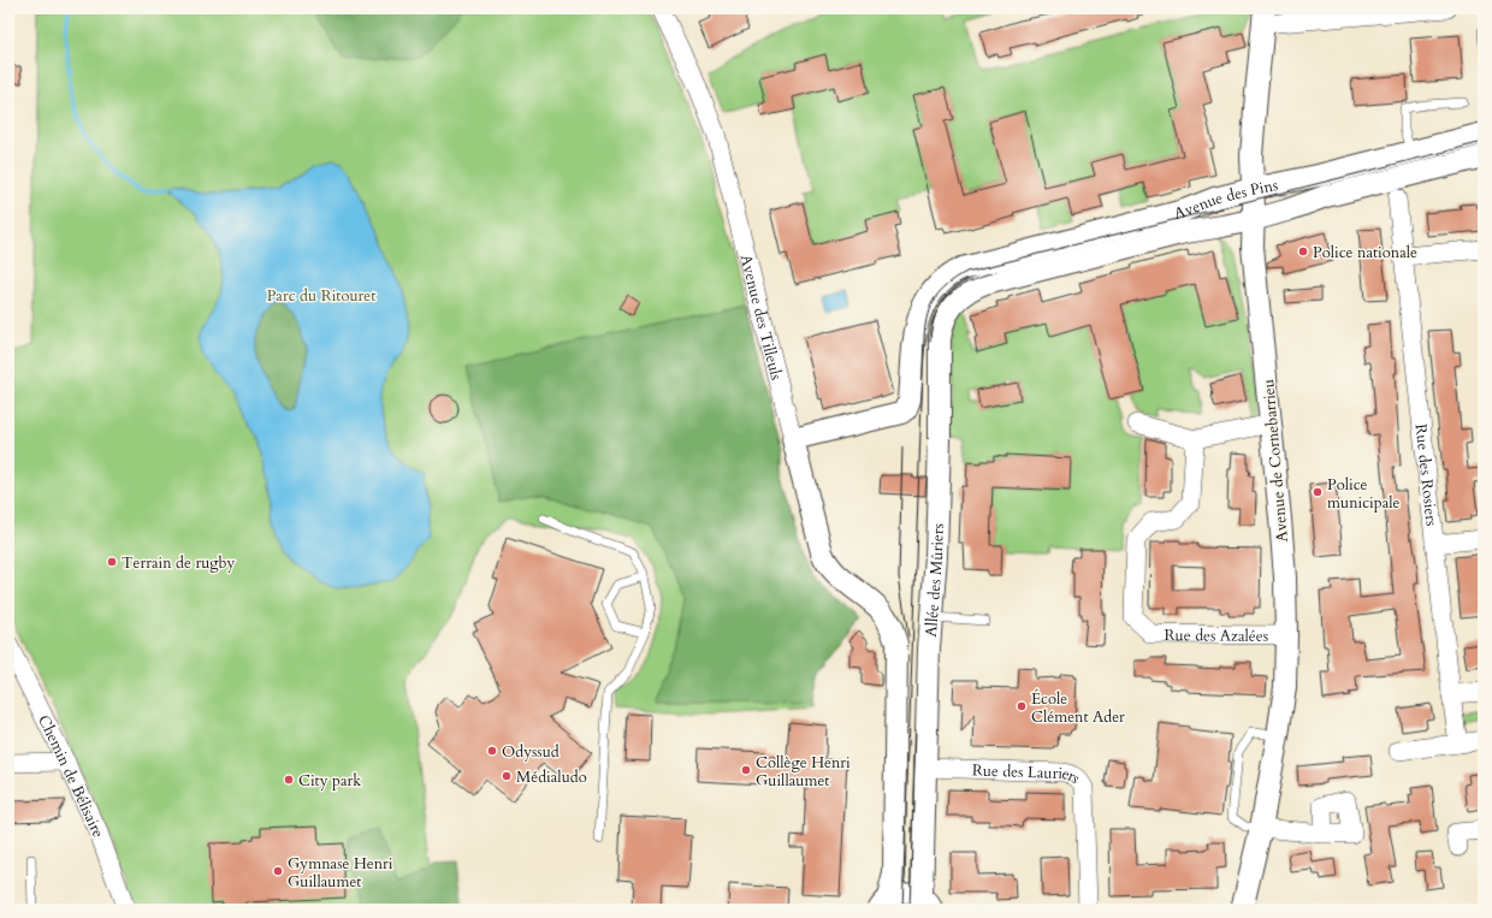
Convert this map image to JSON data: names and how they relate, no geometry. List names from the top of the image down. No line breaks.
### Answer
{"streets":{"street":["Avenue des Pins","Avenue des Tilleuls","Avenue de Cornebarrieu","Rue des Rosiers","Allée des Mûriers","Rue des Azalées","Chemin de Bélisaire","Rue des Lauriers"]},"crossings":[["Avenue des Pins","Avenue des Tilleuls"],["Avenue des Pins","Avenue de Cornebarrieu"],["Avenue des Pins","Allée des Mûriers"],["Avenue des Tilleuls","Allée des Mûriers"],["Avenue de Cornebarrieu","Rue des Azalées"],["Allée des Mûriers","Rue des Lauriers"]],"parks":["Parc du Ritouret"],"places":["Police nationale","Police municipale","Terrain de rugby","École Clément Ader","Odyssud","Collège Henri Guillaumet","Médialudo","City park","Gymnase Henri Guillaumet"]}
